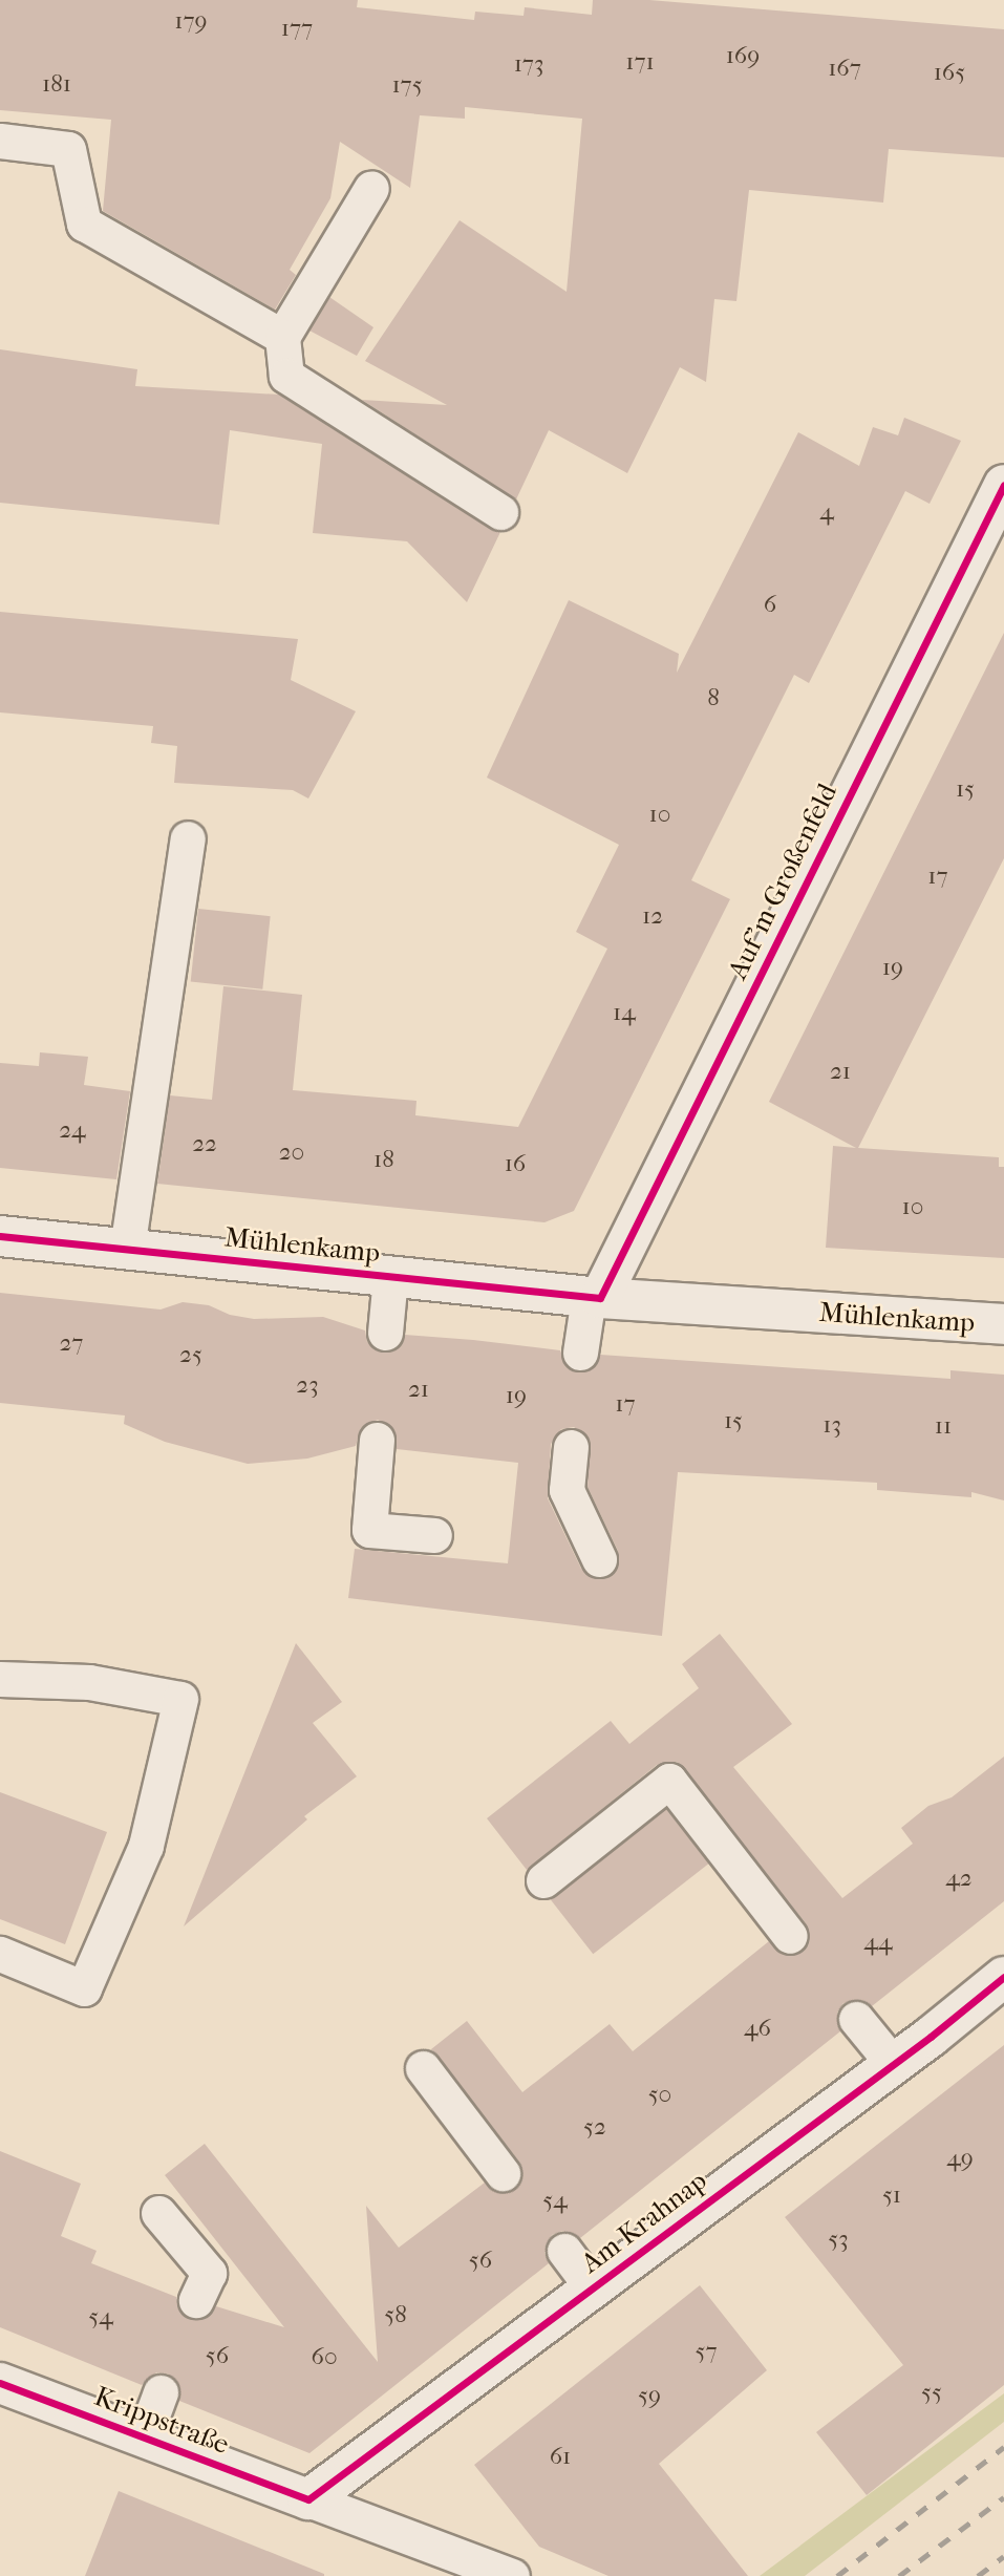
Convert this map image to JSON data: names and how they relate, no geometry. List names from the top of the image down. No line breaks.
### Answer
{"streets":{"street":["Auf'm Großenfeld","Mühlenkamp","Am Krahnap","Krippstraße"]},"crossings":[["Auf'm Großenfeld","Mühlenkamp"],["Am Krahnap","Krippstraße"]],"house_numbers":["179","177","169","171","173","167","165","181","175","4","6","8","15","10","17","12","19","14","21","24","22","20","18","16","10","27","25","23","21","19","17","15","13","11","42","44","46","50","52","49","51","54","53","56","58","54","57","56","60","55","59","61"]}
